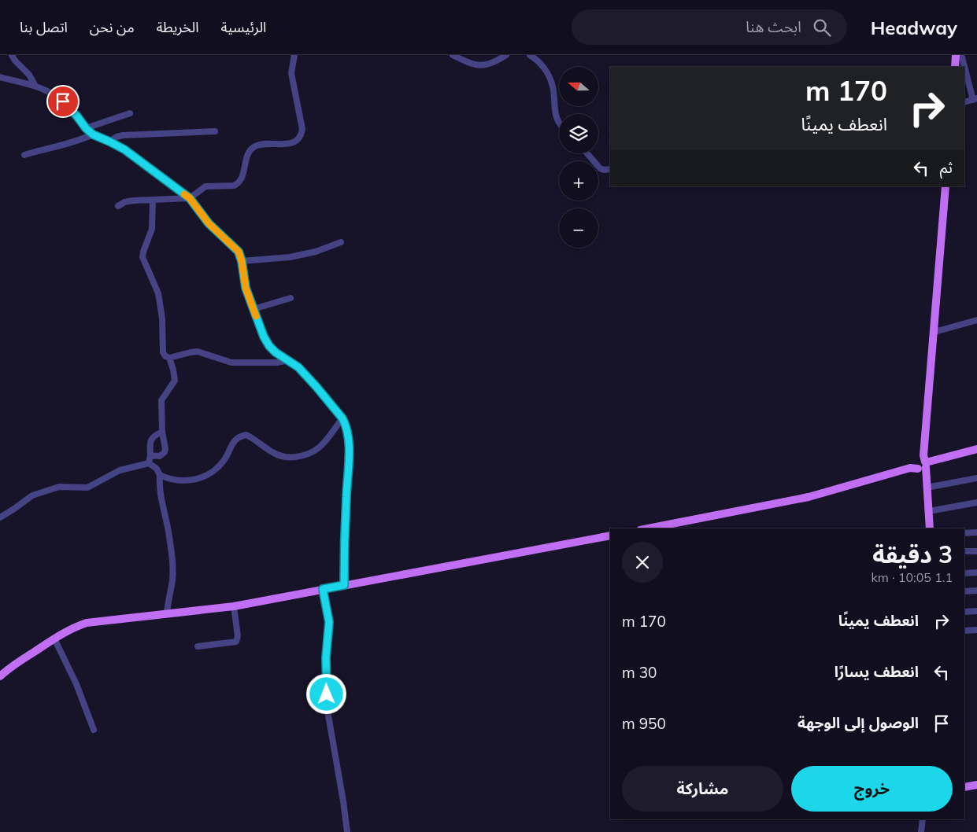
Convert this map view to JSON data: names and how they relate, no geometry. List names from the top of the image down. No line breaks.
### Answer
{"north":"left","page":{"header":"Headway","search":"ابحث هنا","nav":["الرئيسية","الخريطة","من نحن","اتصل بنا"],"map_buttons":["+","−"],"turn":["170 m","انعطف يمينًا"],"then":"ثم","heading":["3 دقيقة","1.1 km · 10:05"],"list":[{"name":"انعطف يمينًا","value":"170 m"},{"name":"انعطف يسارًا","value":"30 m"},{"name":"الوصول إلى الوجهة","value":"950 m"}],"buttons":["خروج","مشاركة"]}}
